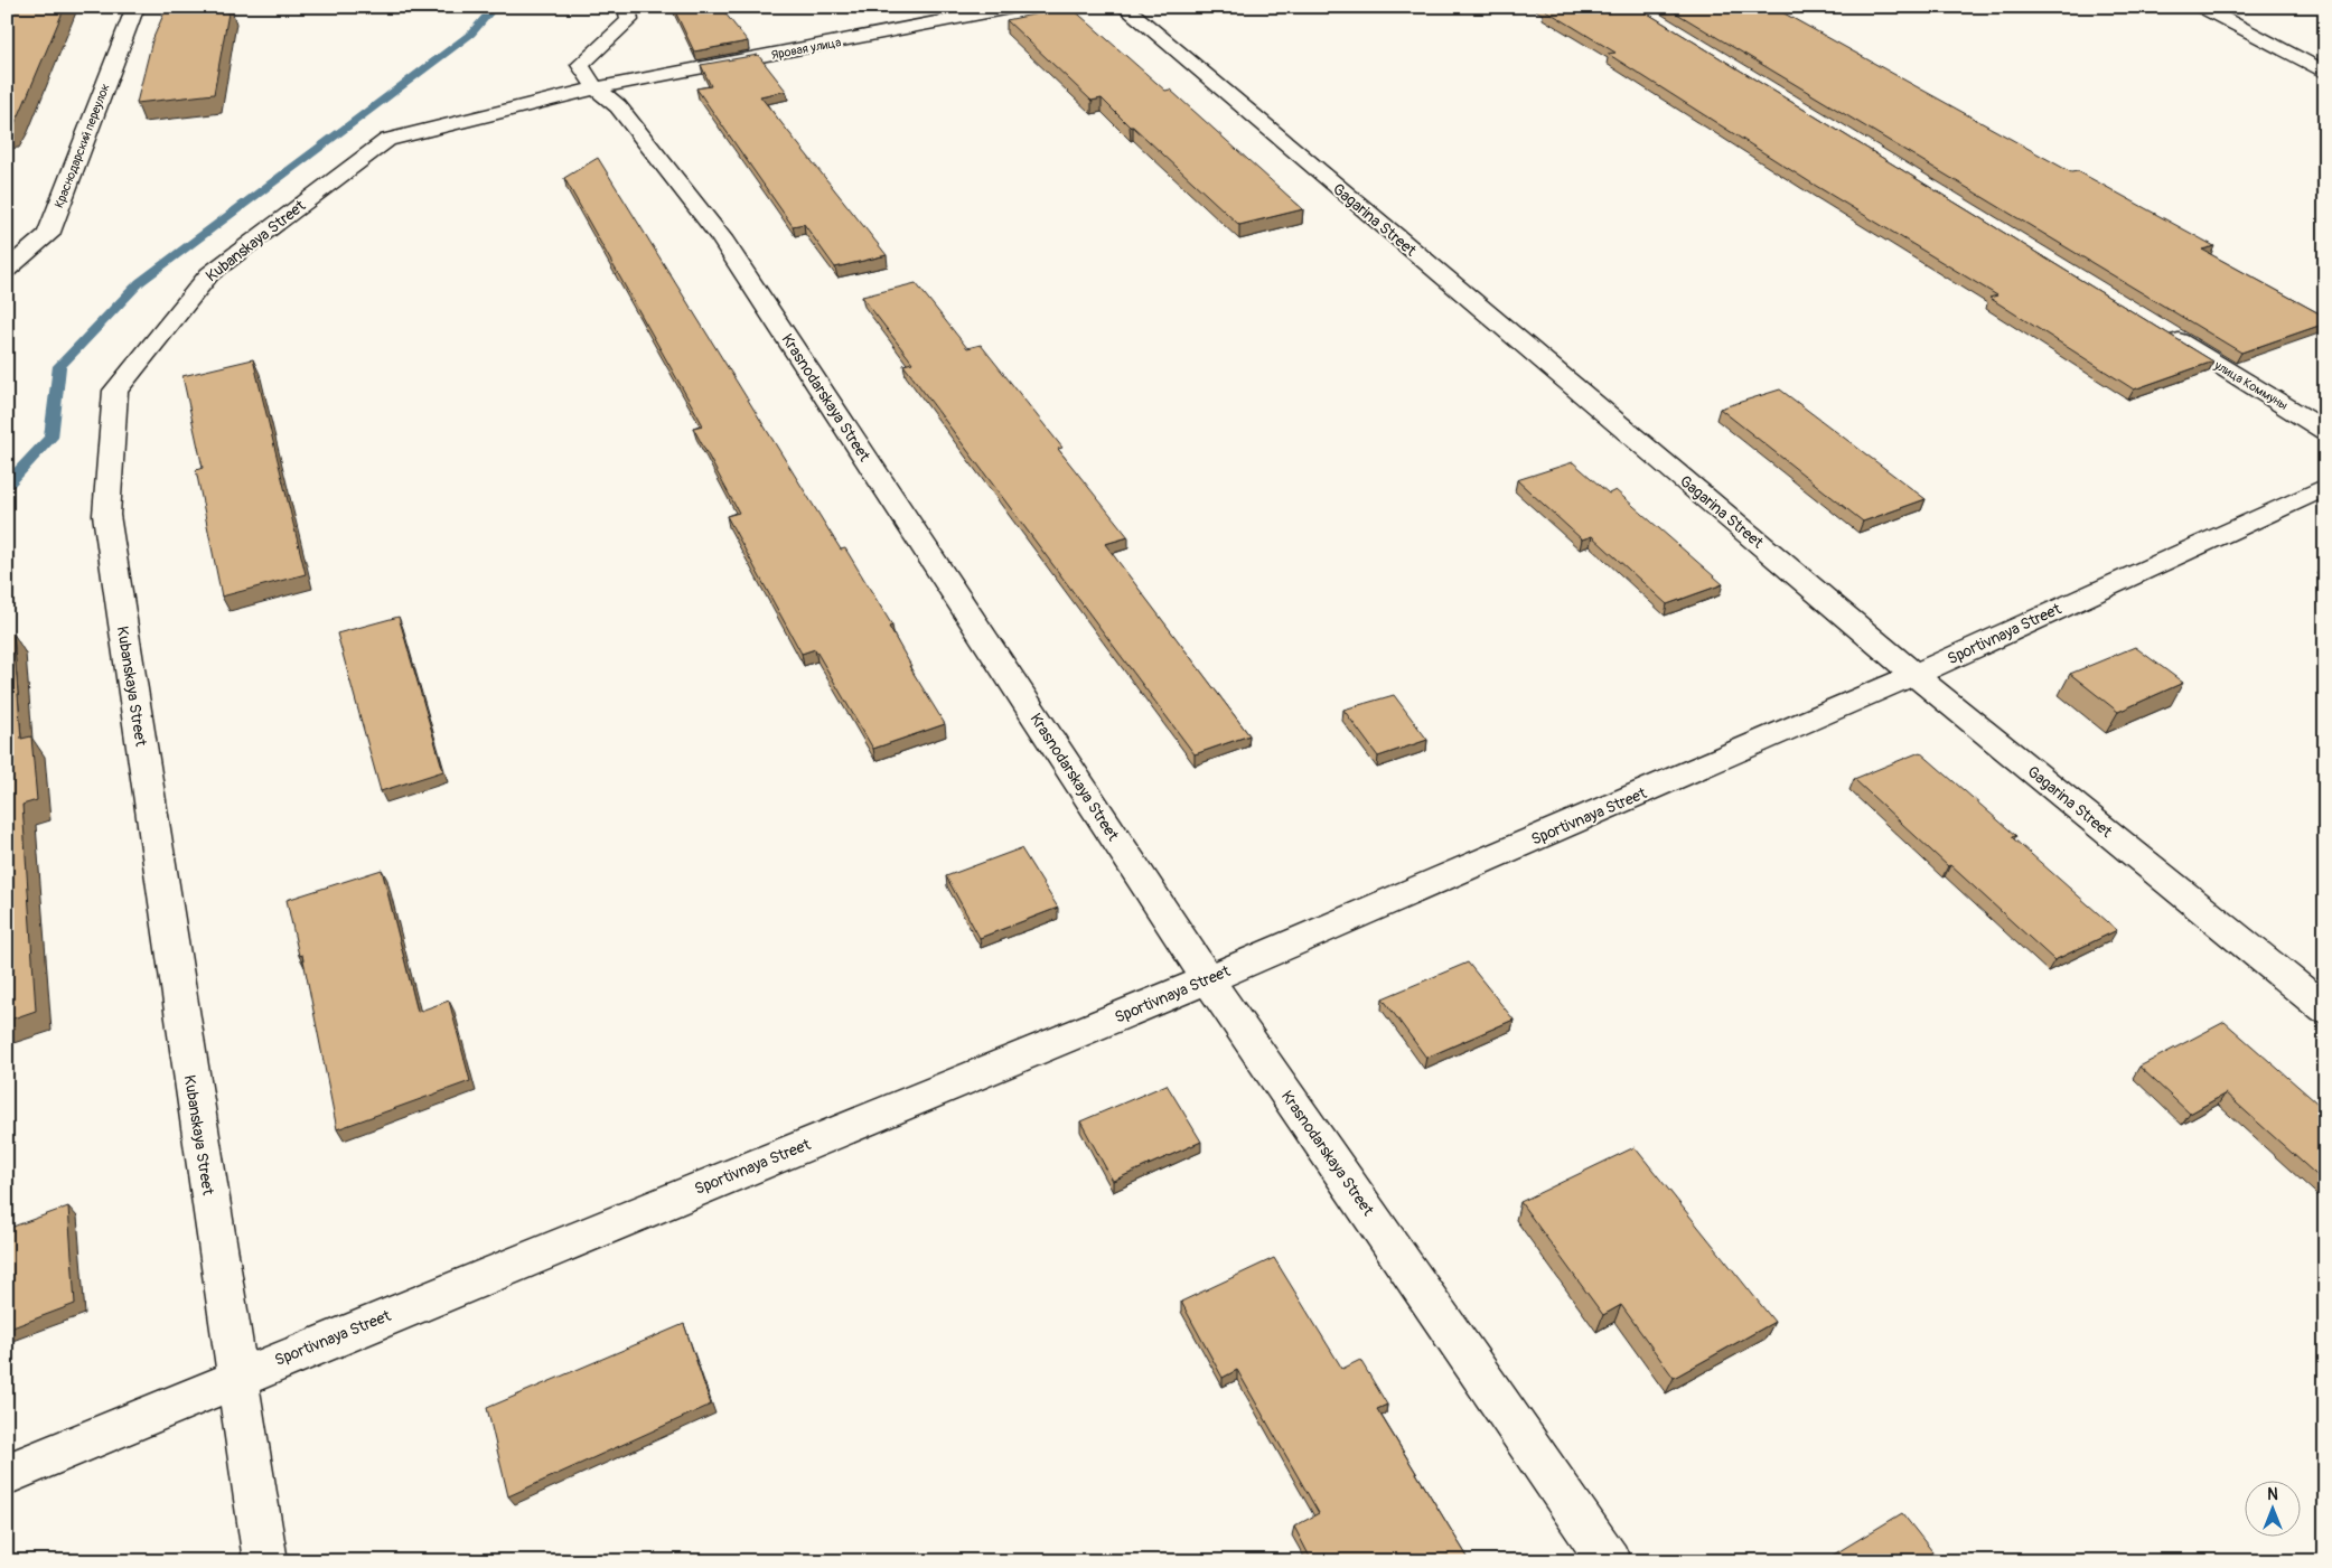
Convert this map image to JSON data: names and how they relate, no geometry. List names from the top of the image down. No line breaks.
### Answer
{"streets":{"street":["Яровая улица","Краснодарский переулок","Gagarina Street","Kubanskaya Street","улица Коммуны","Krasnodarskaya Street","Sportivnaya Street"]},"crossings":[["Яровая улица","Kubanskaya Street"],["Яровая улица","Krasnodarskaya Street"],["Gagarina Street","Sportivnaya Street"],["Kubanskaya Street","Krasnodarskaya Street"],["Kubanskaya Street","Sportivnaya Street"],["Krasnodarskaya Street","Sportivnaya Street"]],"north":"top"}
